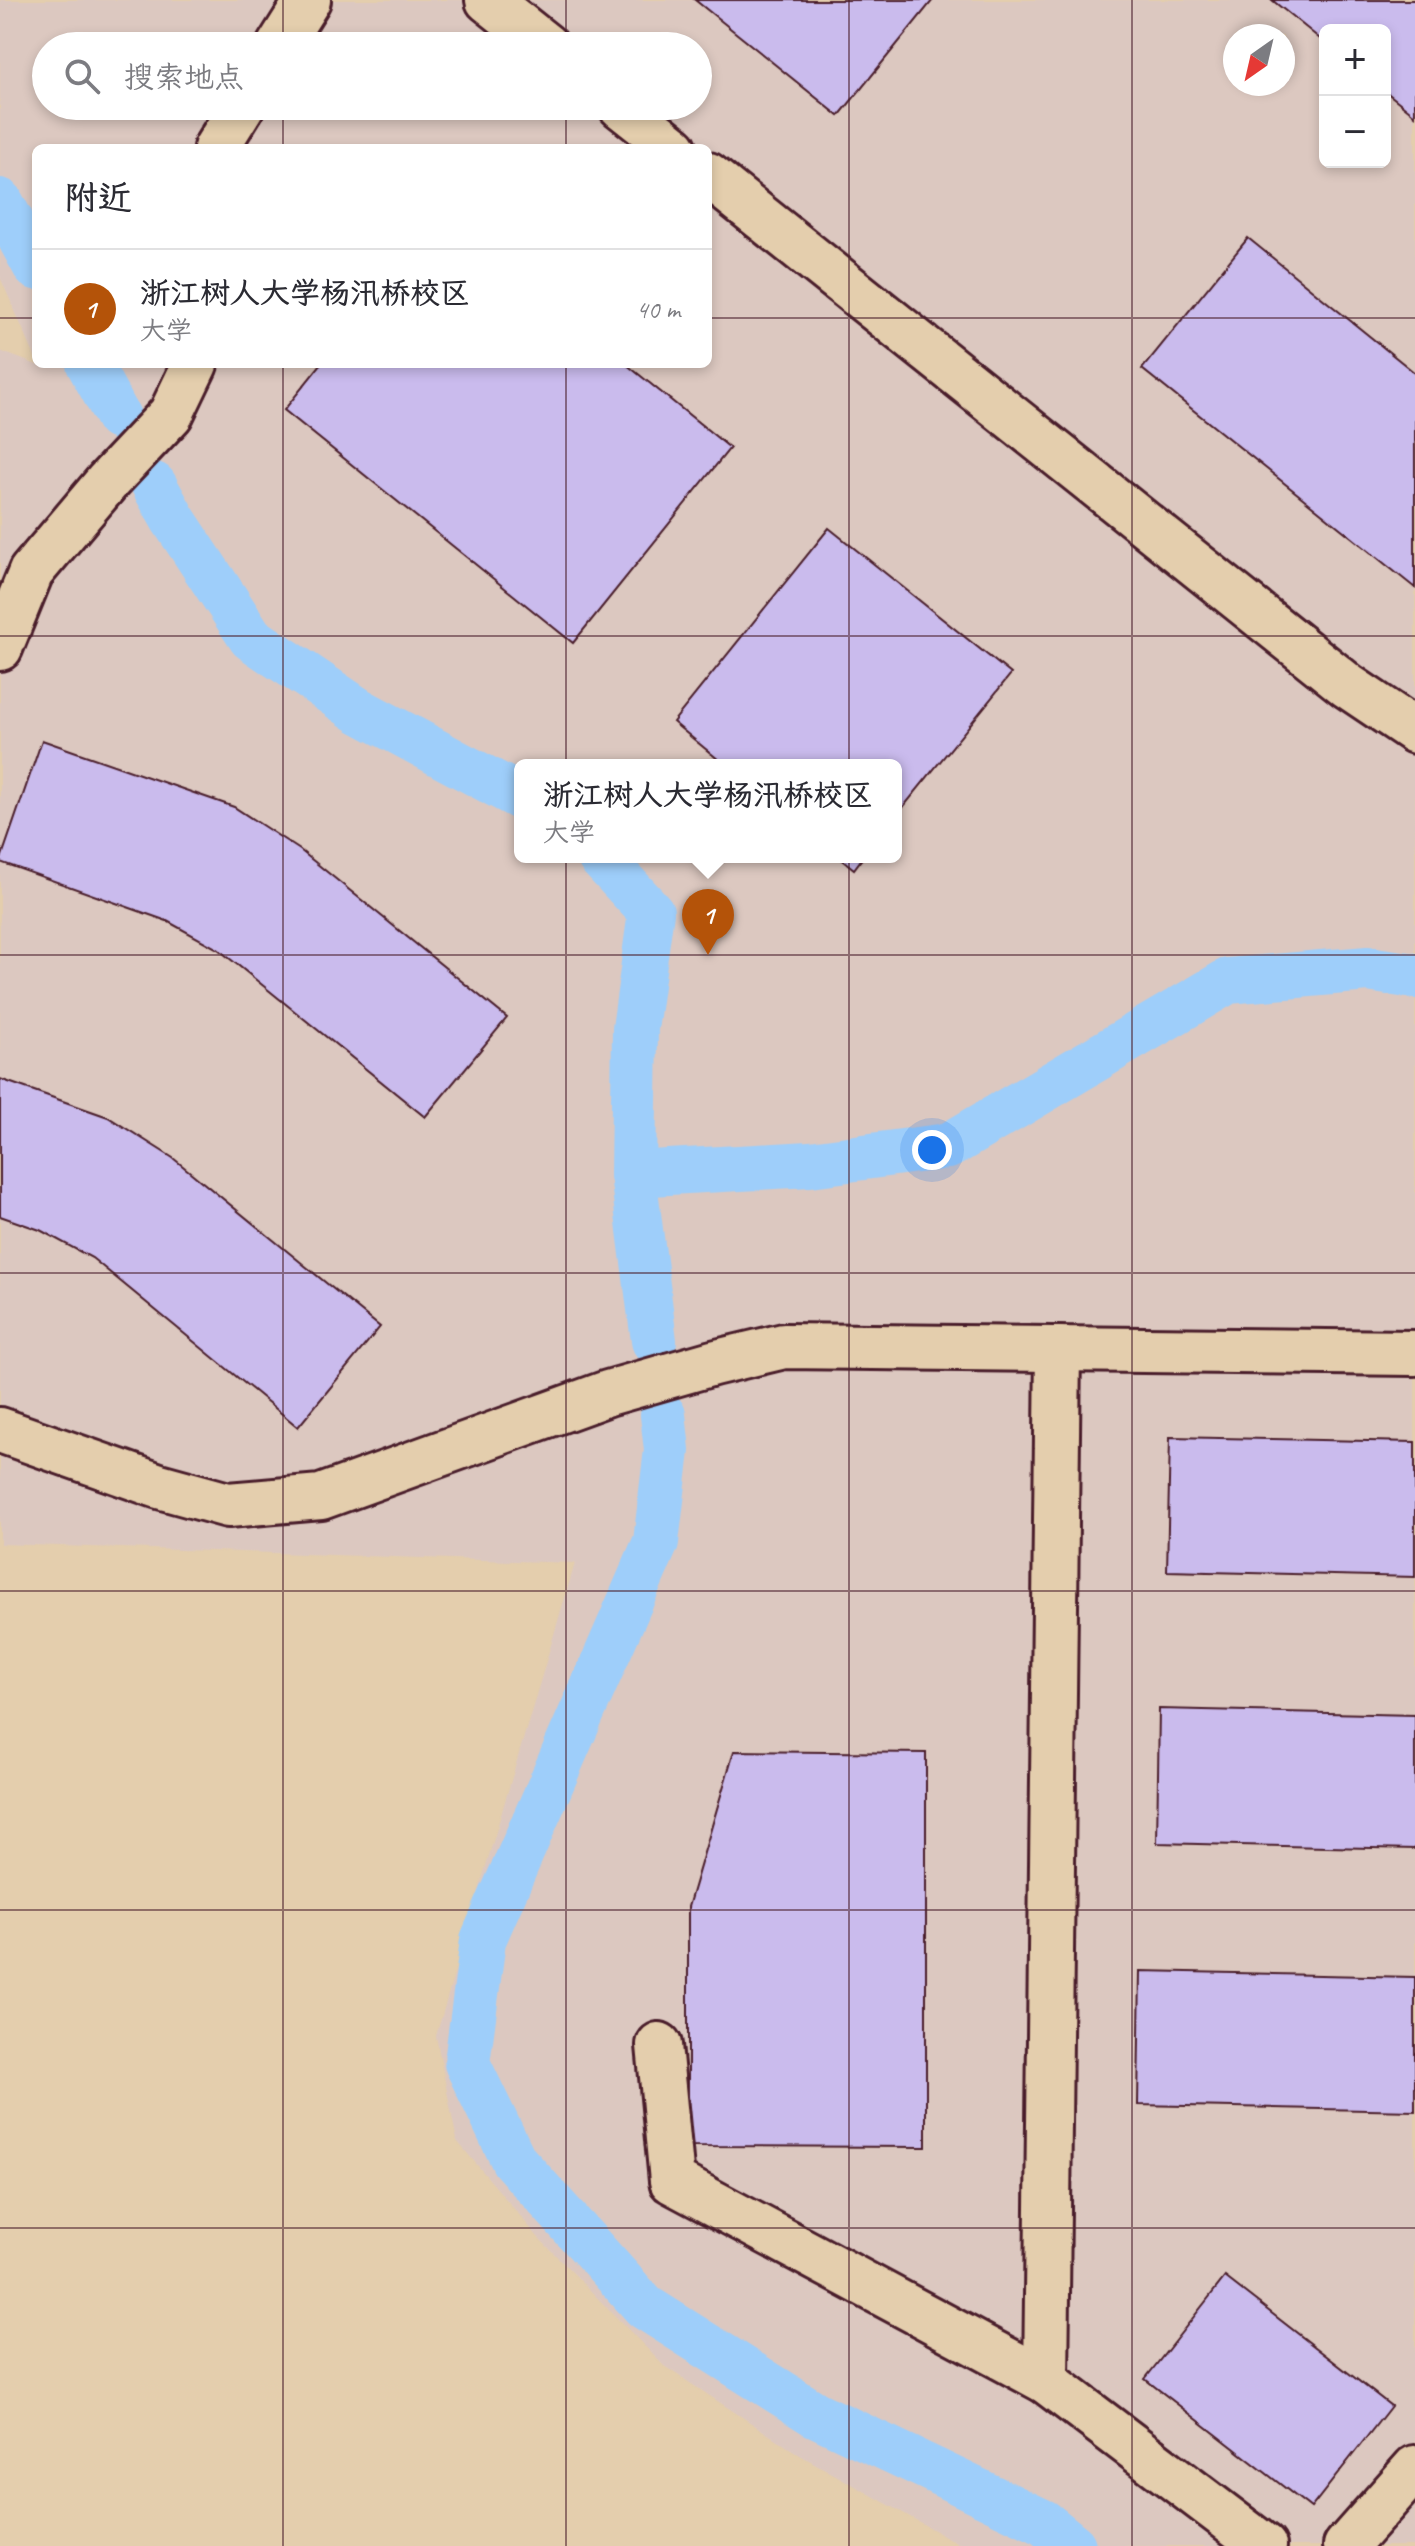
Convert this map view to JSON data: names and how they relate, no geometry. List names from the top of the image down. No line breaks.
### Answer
{"north":"bottom left","page":{"map_buttons":["+","−"],"search":"搜索地点","heading":"附近","list":[{"mark":"1","name":"浙江树人大学杨汛桥校区","note":"大学","value":"40 m"}],"popup":["浙江树人大学杨汛桥校区","大学"],"pins":"1"}}
